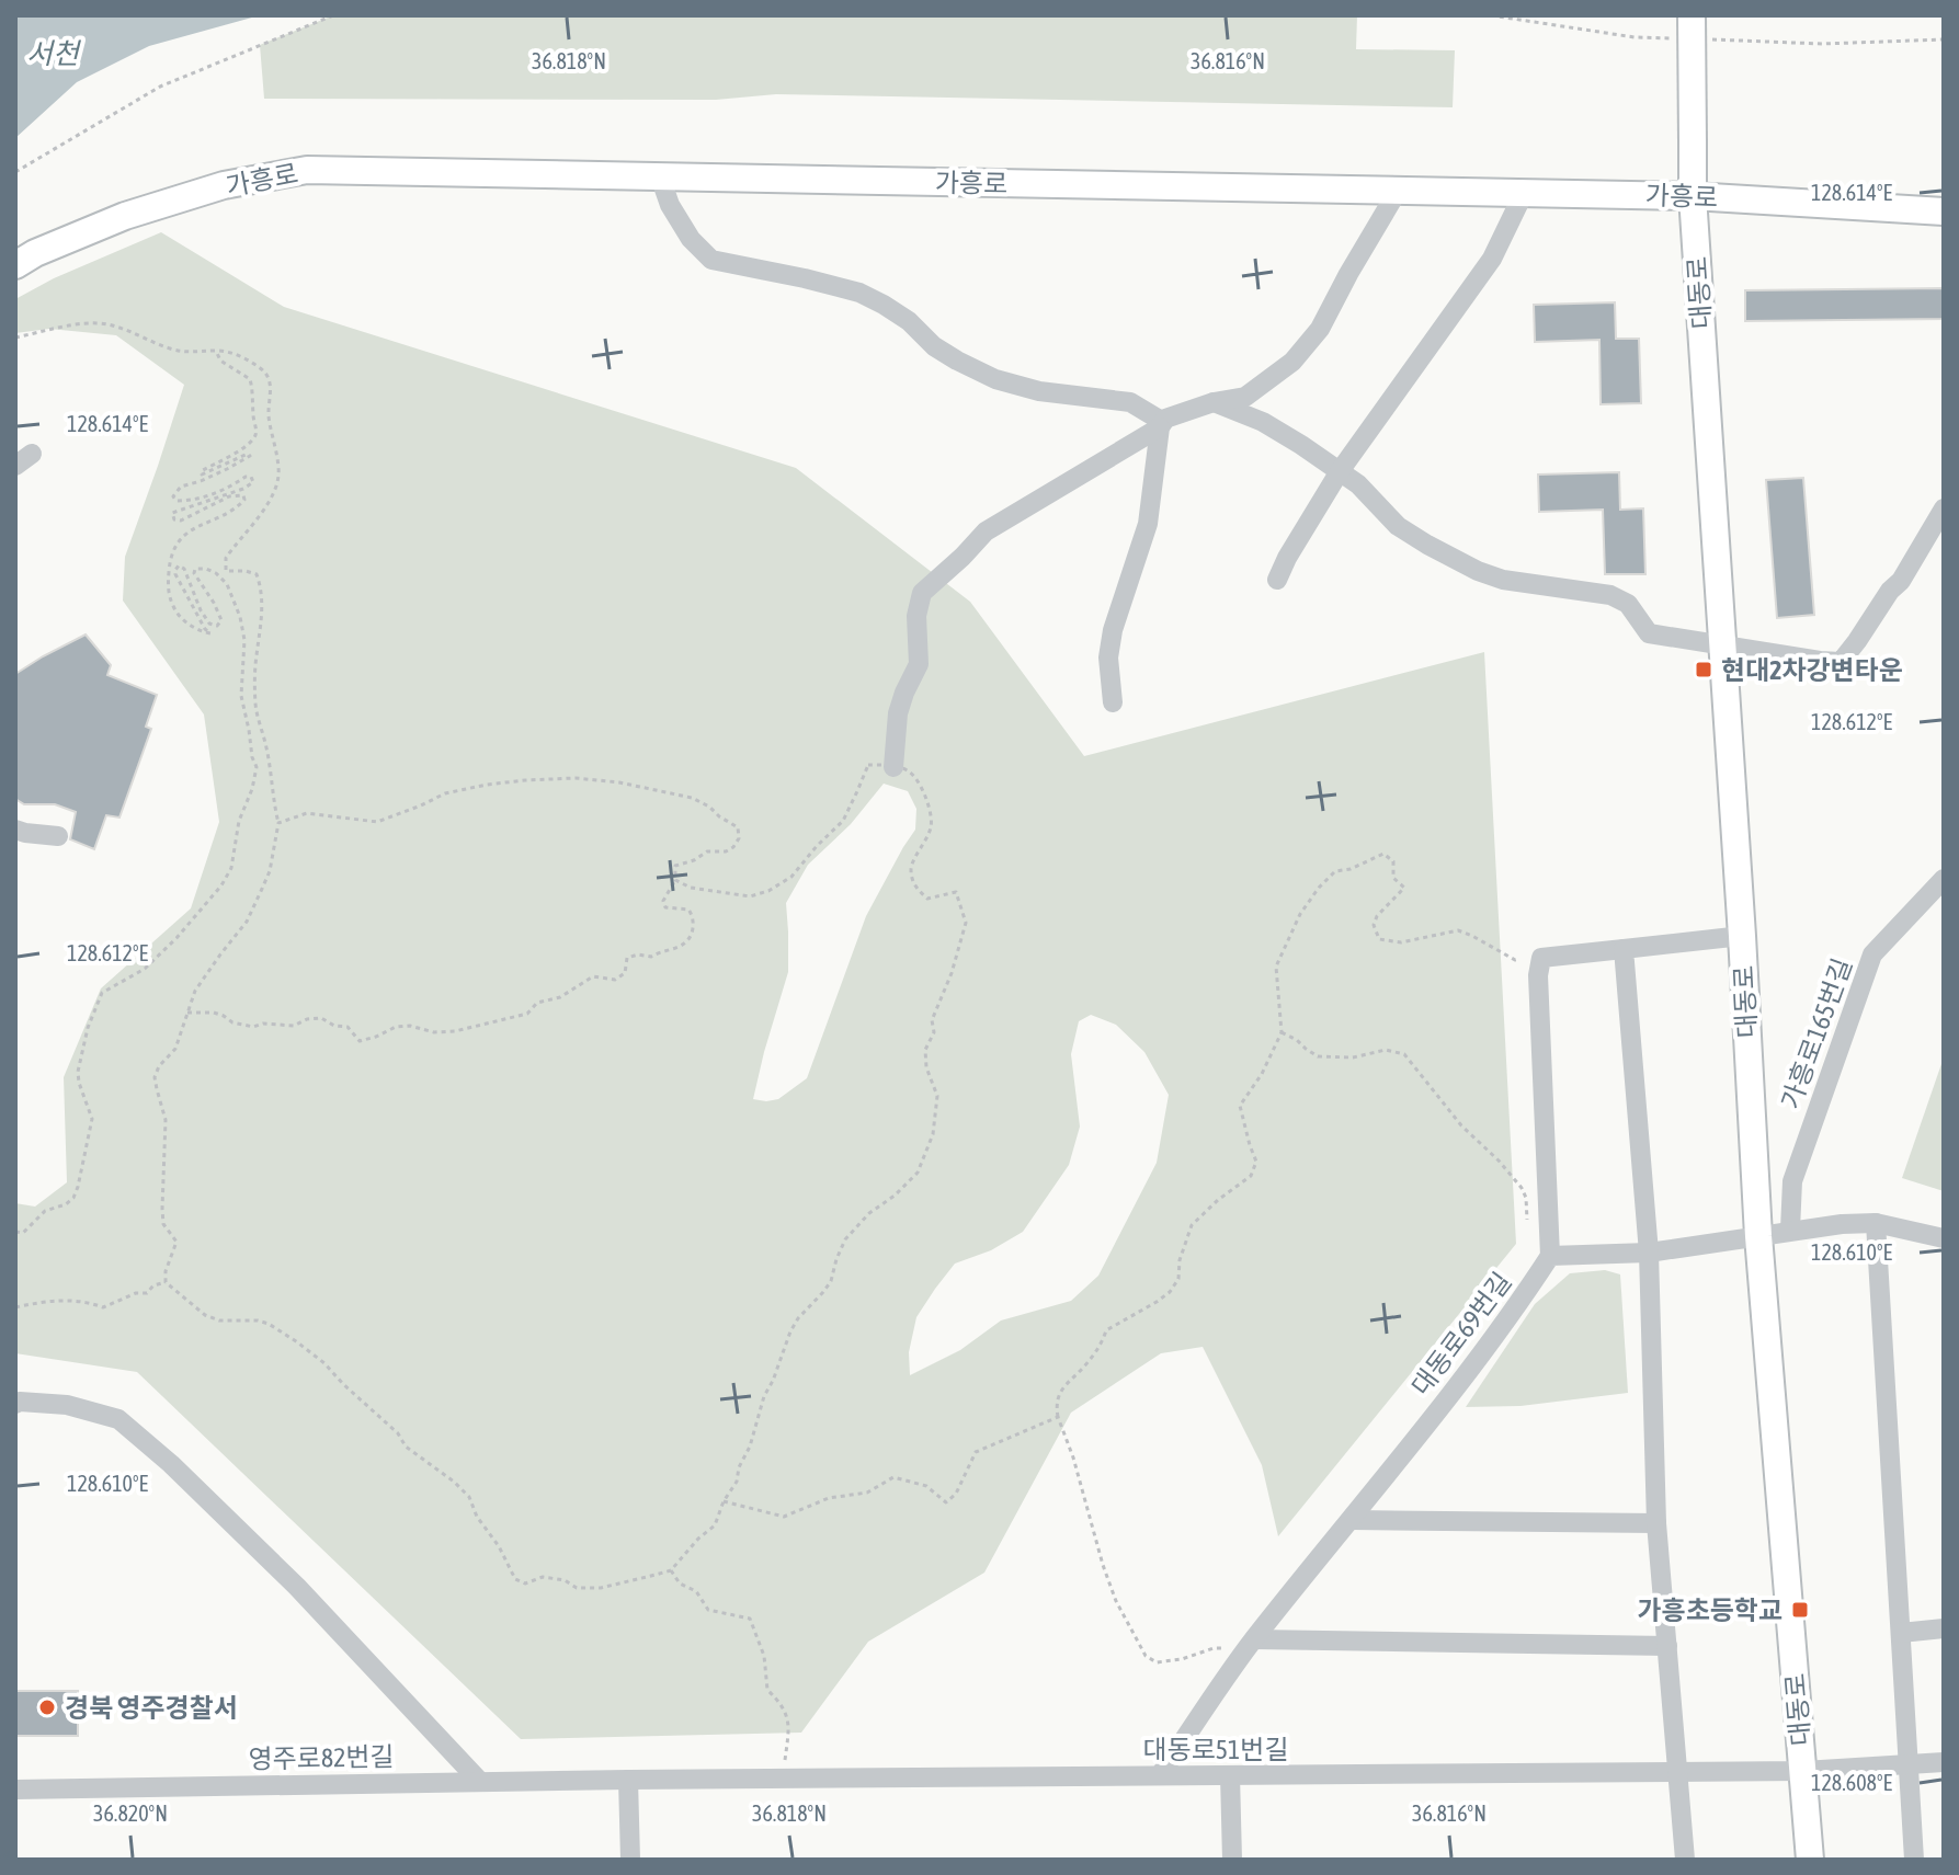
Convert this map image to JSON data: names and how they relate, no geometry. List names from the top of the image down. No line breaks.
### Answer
{"streets":{"main road":["가흥로","대동로"],"street":["가흥로165번길","대동로69번길","대동로51번길","영주로82번길"]},"crossings":[["가흥로","대동로"],["대동로","대동로51번길"],["대동로69번길","대동로51번길"],["대동로51번길","영주로82번길"]],"water":["서천"],"places":{"transit":["현대2차강변타운","가흥초등학교"],"other":["경북 영주경찰서"]},"coordinates":["36.818°N","36.816°N","128.614°E","128.612°E","128.610°E","128.608°E","36.820°N"]}
